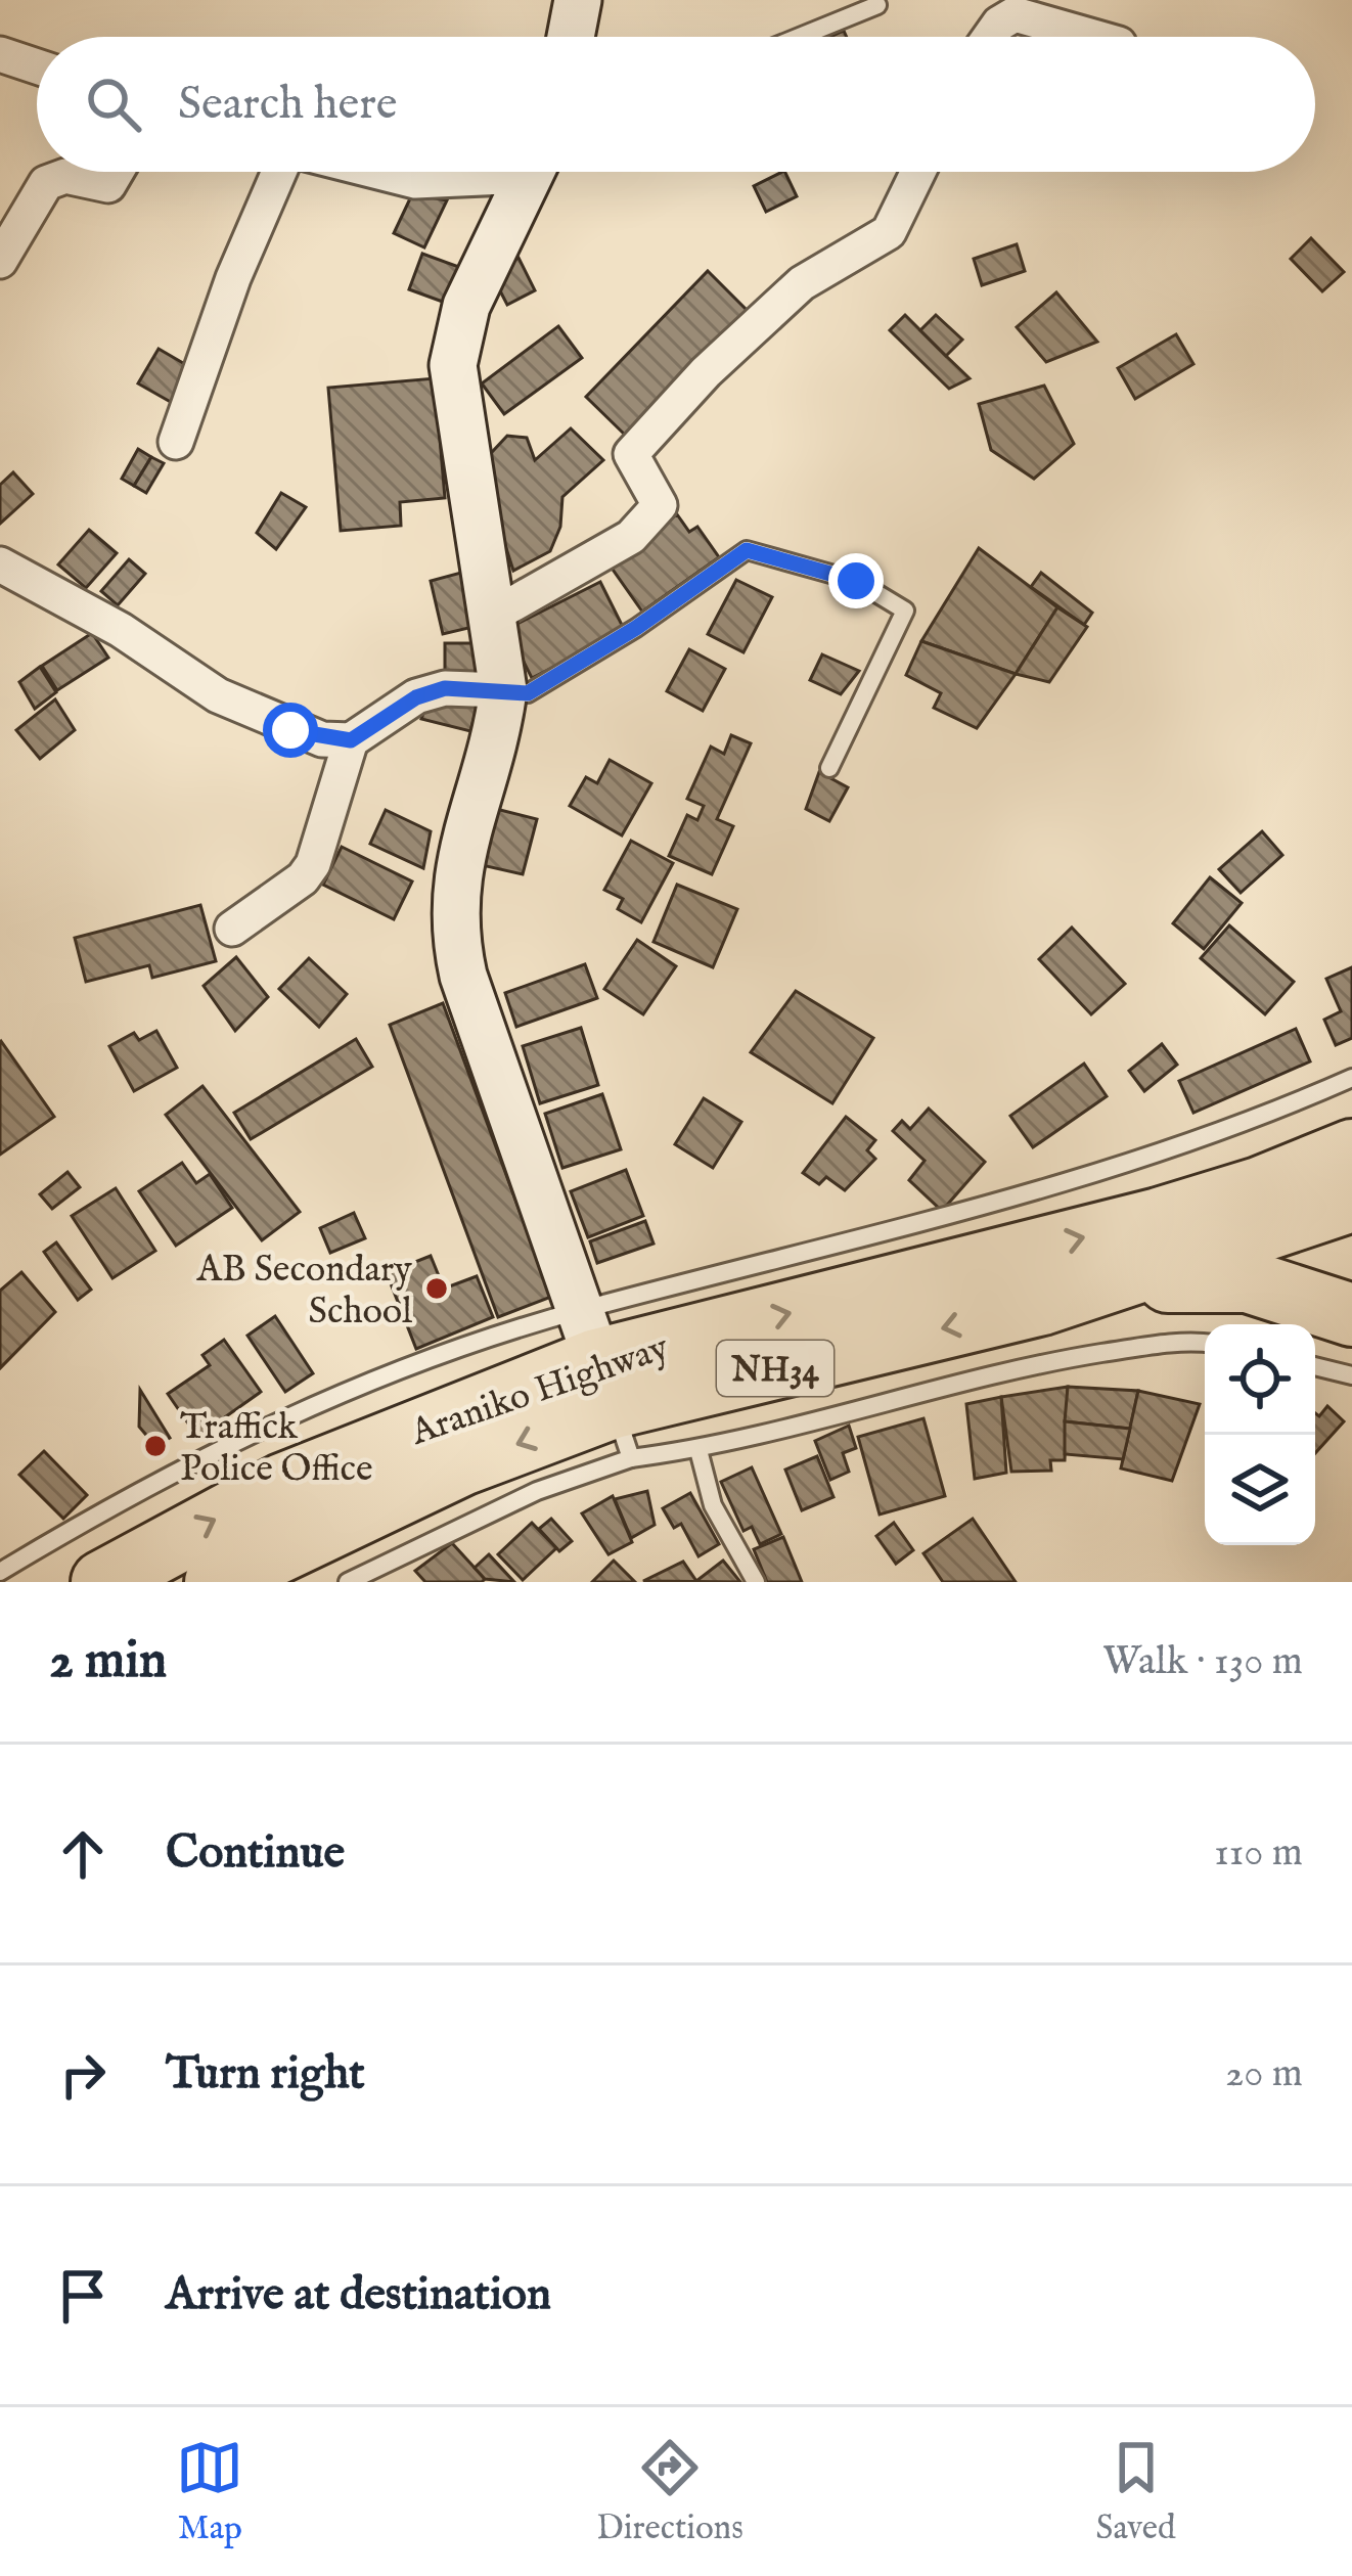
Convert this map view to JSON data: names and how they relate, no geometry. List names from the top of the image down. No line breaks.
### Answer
{"streets":{"highway":["NH34","Araniko Highway"]},"places":["AB Secondary School","Traffick Police Office"],"page":{"search":"Search here","heading":["2 min","Walk · 130 m"],"list":[["Continue","110 m"],["Turn right","20 m"],"Arrive at destination"],"nav":["Map","Directions","Saved"]}}
